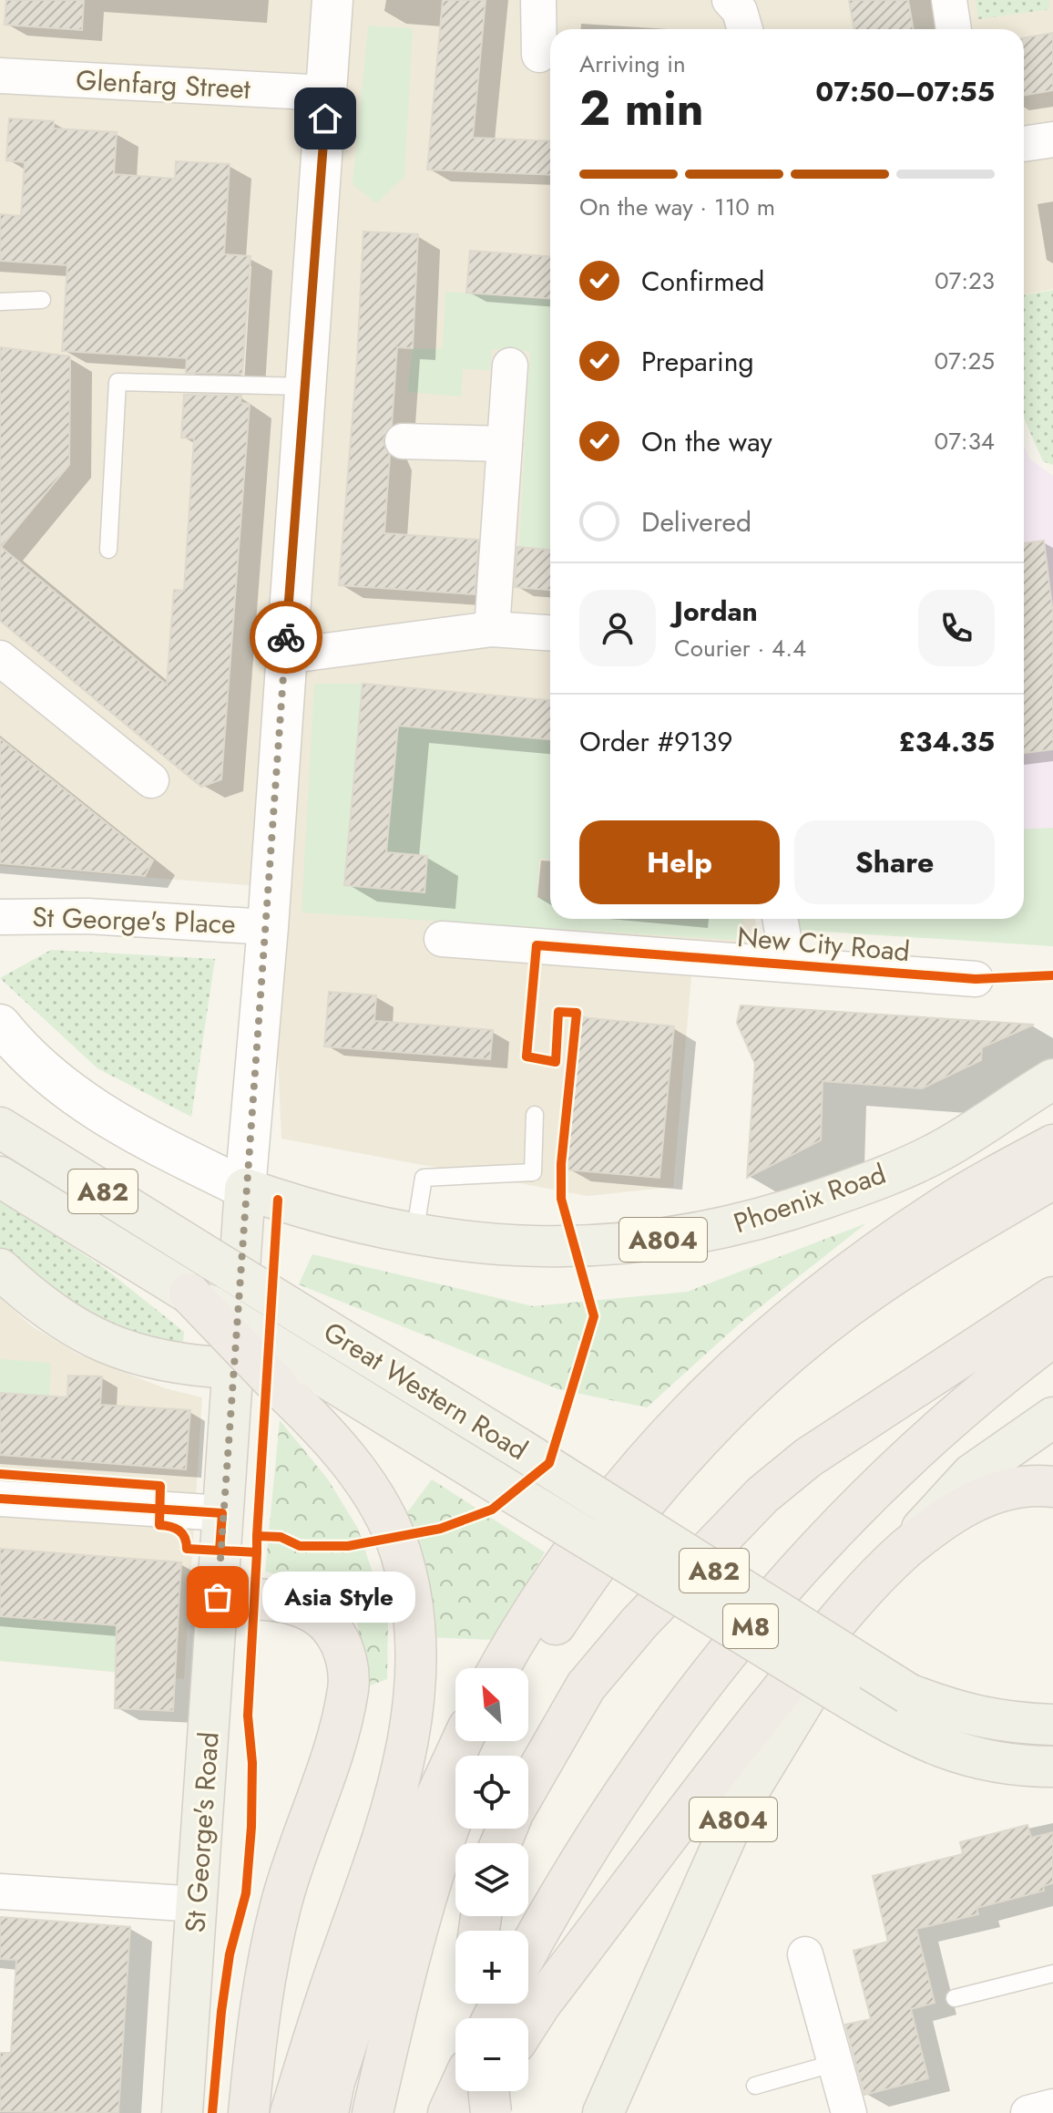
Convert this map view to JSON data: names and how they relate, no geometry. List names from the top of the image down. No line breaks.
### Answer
{"streets":{"highway":["M8"],"main road":["A82","Phoenix Road","A804","Great Western Road","St George's Road"],"street":["Glenfarg Street","St George's Place","New City Road"]},"crossings":[["Phoenix Road","St George's Road"]],"places":["Asia Style"],"north":"top left","page":{"heading":["2 min","Arriving in","07:50–07:55"],"panel":["Jordan","Courier · 4.4","Order #9139","£34.35"],"bar":"On the way · 110 m","list":[["Confirmed","07:23"],["Preparing","07:25"],["On the way","07:34"],"Delivered"],"buttons":["Help","Share"],"bubble":"Asia Style","map_buttons":["+","−"]}}
